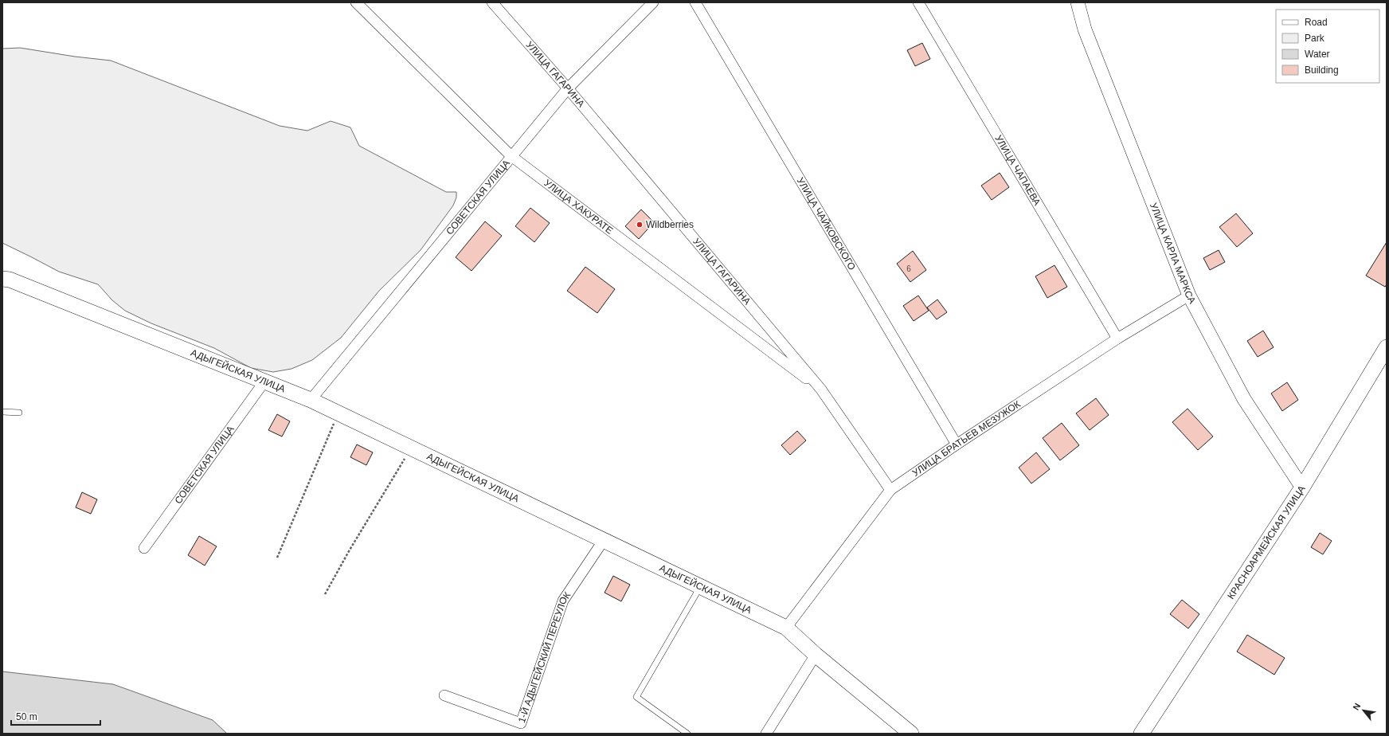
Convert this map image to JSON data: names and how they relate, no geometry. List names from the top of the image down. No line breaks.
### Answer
{"streets":{"main road":["АДЫГЕЙСКАЯ УЛИЦА","КРАСНОАРМЕЙСКАЯ УЛИЦА"],"street":["УЛИЦА ГАГАРИНА","УЛИЦА ЧАПАЕВА","СОВЕТСКАЯ УЛИЦА","УЛИЦА ХАКУРАТЕ","УЛИЦА ЧАЙКОВСКОГО","УЛИЦА КАРЛА МАРКСА","УЛИЦА БРАТЬЕВ МЕЗУЖОК","1-Й АДЫГЕЙСКИЙ ПЕРЕУЛОК"]},"crossings":[["УЛИЦА ГАГАРИНА","СОВЕТСКАЯ УЛИЦА"],["УЛИЦА ГАГАРИНА","УЛИЦА ХАКУРАТЕ"],["УЛИЦА ГАГАРИНА","УЛИЦА БРАТЬЕВ МЕЗУЖОК"],["УЛИЦА ЧАПАЕВА","УЛИЦА БРАТЬЕВ МЕЗУЖОК"],["СОВЕТСКАЯ УЛИЦА","УЛИЦА ХАКУРАТЕ"],["СОВЕТСКАЯ УЛИЦА","АДЫГЕЙСКАЯ УЛИЦА"],["УЛИЦА ЧАЙКОВСКОГО","УЛИЦА БРАТЬЕВ МЕЗУЖОК"],["УЛИЦА КАРЛА МАРКСА","УЛИЦА БРАТЬЕВ МЕЗУЖОК"],["УЛИЦА КАРЛА МАРКСА","КРАСНОАРМЕЙСКАЯ УЛИЦА"],["АДЫГЕЙСКАЯ УЛИЦА","УЛИЦА БРАТЬЕВ МЕЗУЖОК"],["АДЫГЕЙСКАЯ УЛИЦА","1-Й АДЫГЕЙСКИЙ ПЕРЕУЛОК"]],"places":["Wildberries"],"house_numbers":["6"],"legend":["Road","Park","Water","Building"],"scale_bar":"50 m","north":"top left"}
